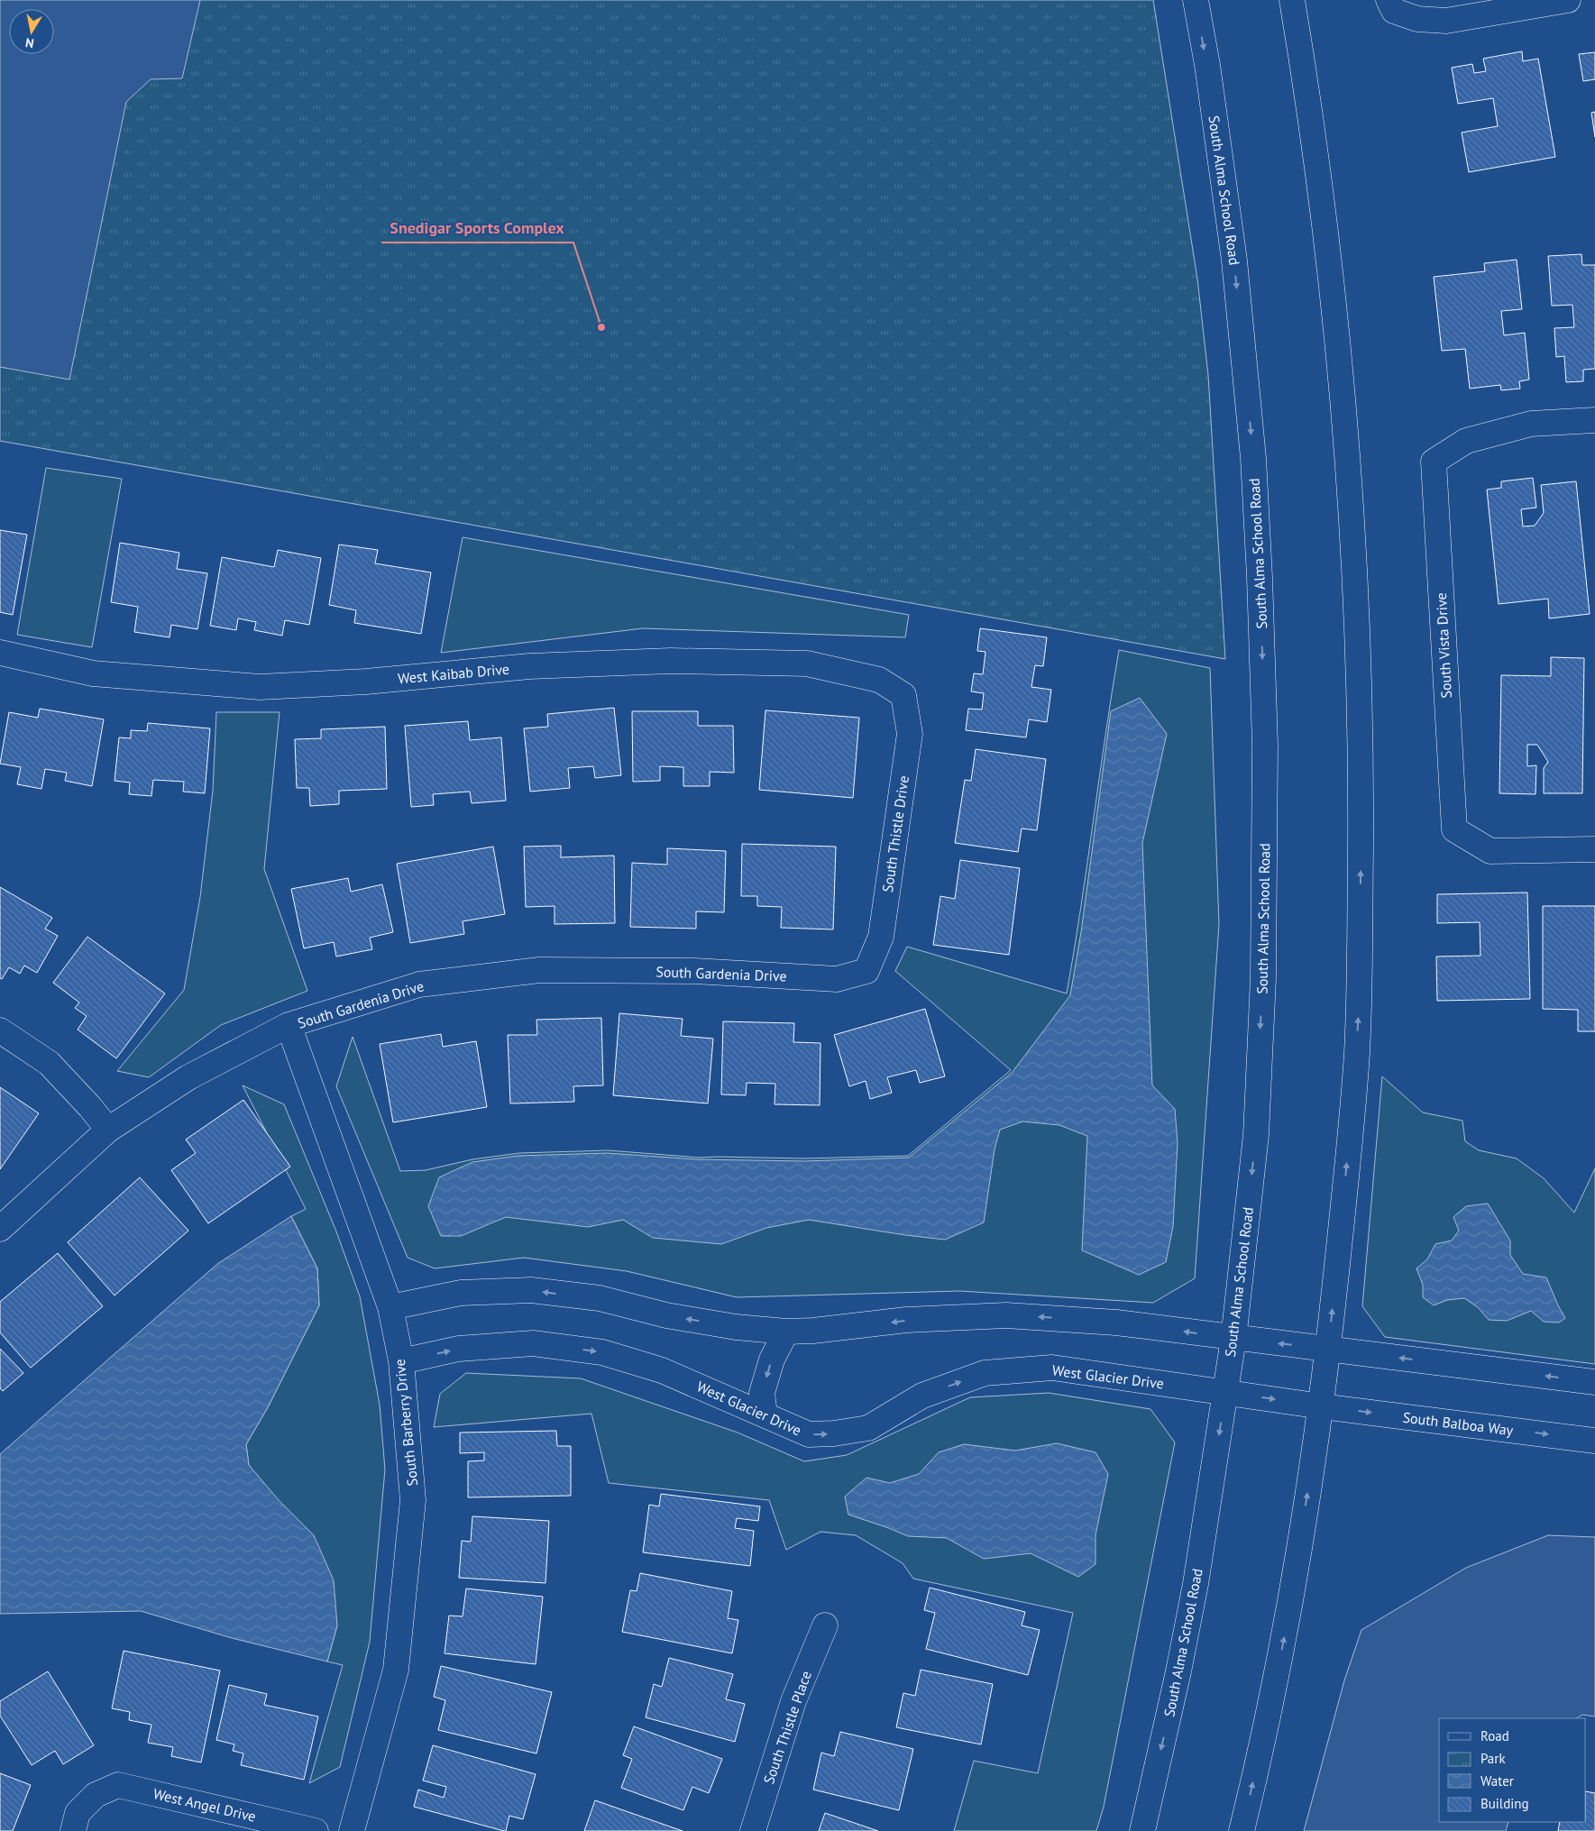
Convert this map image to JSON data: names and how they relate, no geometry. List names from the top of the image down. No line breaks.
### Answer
{"streets":{"street":["South Alma School Road","South Vista Drive","West Kaibab Drive","South Thistle Drive","South Gardenia Drive","West Glacier Drive","South Barberry Drive","South Balboa Way","South Thistle Place","West Angel Drive"]},"crossings":[["South Alma School Road","West Glacier Drive"],["West Kaibab Drive","South Thistle Drive"],["South Thistle Drive","South Gardenia Drive"],["South Gardenia Drive","South Barberry Drive"],["West Glacier Drive","South Barberry Drive"],["West Glacier Drive","South Balboa Way"]],"places":["Snedigar Sports Complex"],"legend":["Road","Park","Water","Building"],"north":"bottom"}
